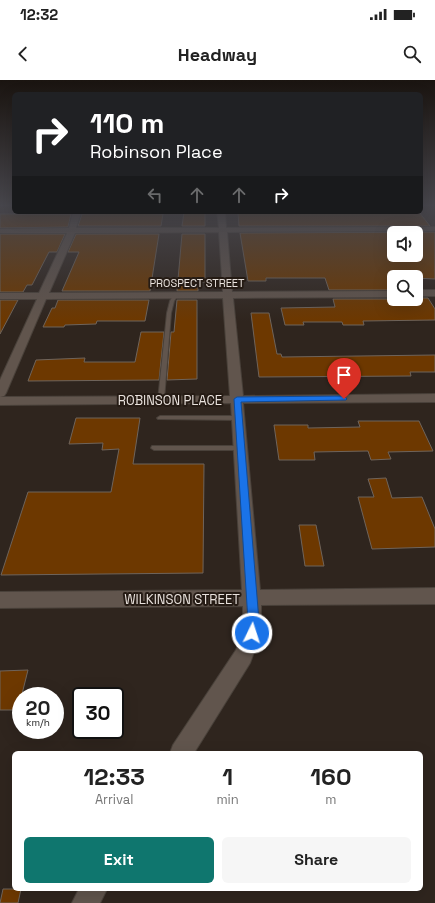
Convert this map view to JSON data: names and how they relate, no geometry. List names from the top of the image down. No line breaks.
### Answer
{"streets":{"street":["PROSPECT STREET","ROBINSON PLACE","WILKINSON STREET"]},"page":{"status":"12:32","header":"Headway","turn":["110 m","Robinson Place"],"speed":"20 km/h","limit":"30","eta":["12:33","Arrival","1","min","160","m"],"buttons":["Exit","Share"]}}
